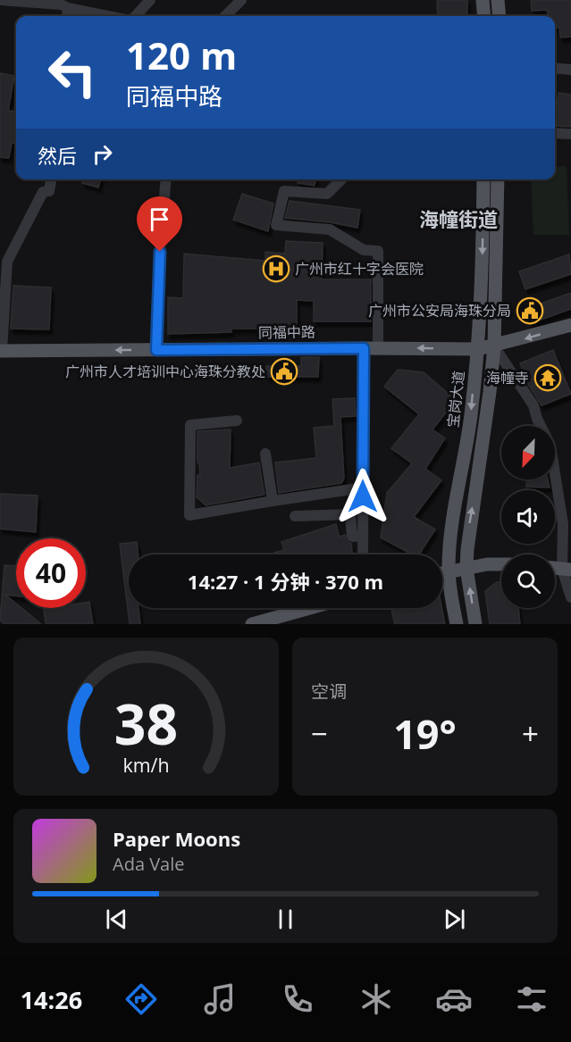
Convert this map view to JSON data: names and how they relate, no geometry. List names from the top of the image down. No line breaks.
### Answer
{"streets":{"main road":["同福中路","宝岗大道"]},"crossings":[["同福中路","宝岗大道"]],"one_way":["同福中路"],"districts":["海幢街道"],"places":{"hospital":["广州市红十字会医院"],"public building":["广州市公安局海珠分局","广州市人才培训中心海珠分教处"],"temple":["海幢寺"]},"north":"bottom left","page":{"turn":["120 m","同福中路"],"then":"然后","limit":"40","trip":"14:27 · 1 分钟 · 370 m","tile":"空调","heat":["−","19°","+"],"song":["Paper Moons","Ada Vale"],"tabs":"14:26","gauge":["38","km/h"]}}
